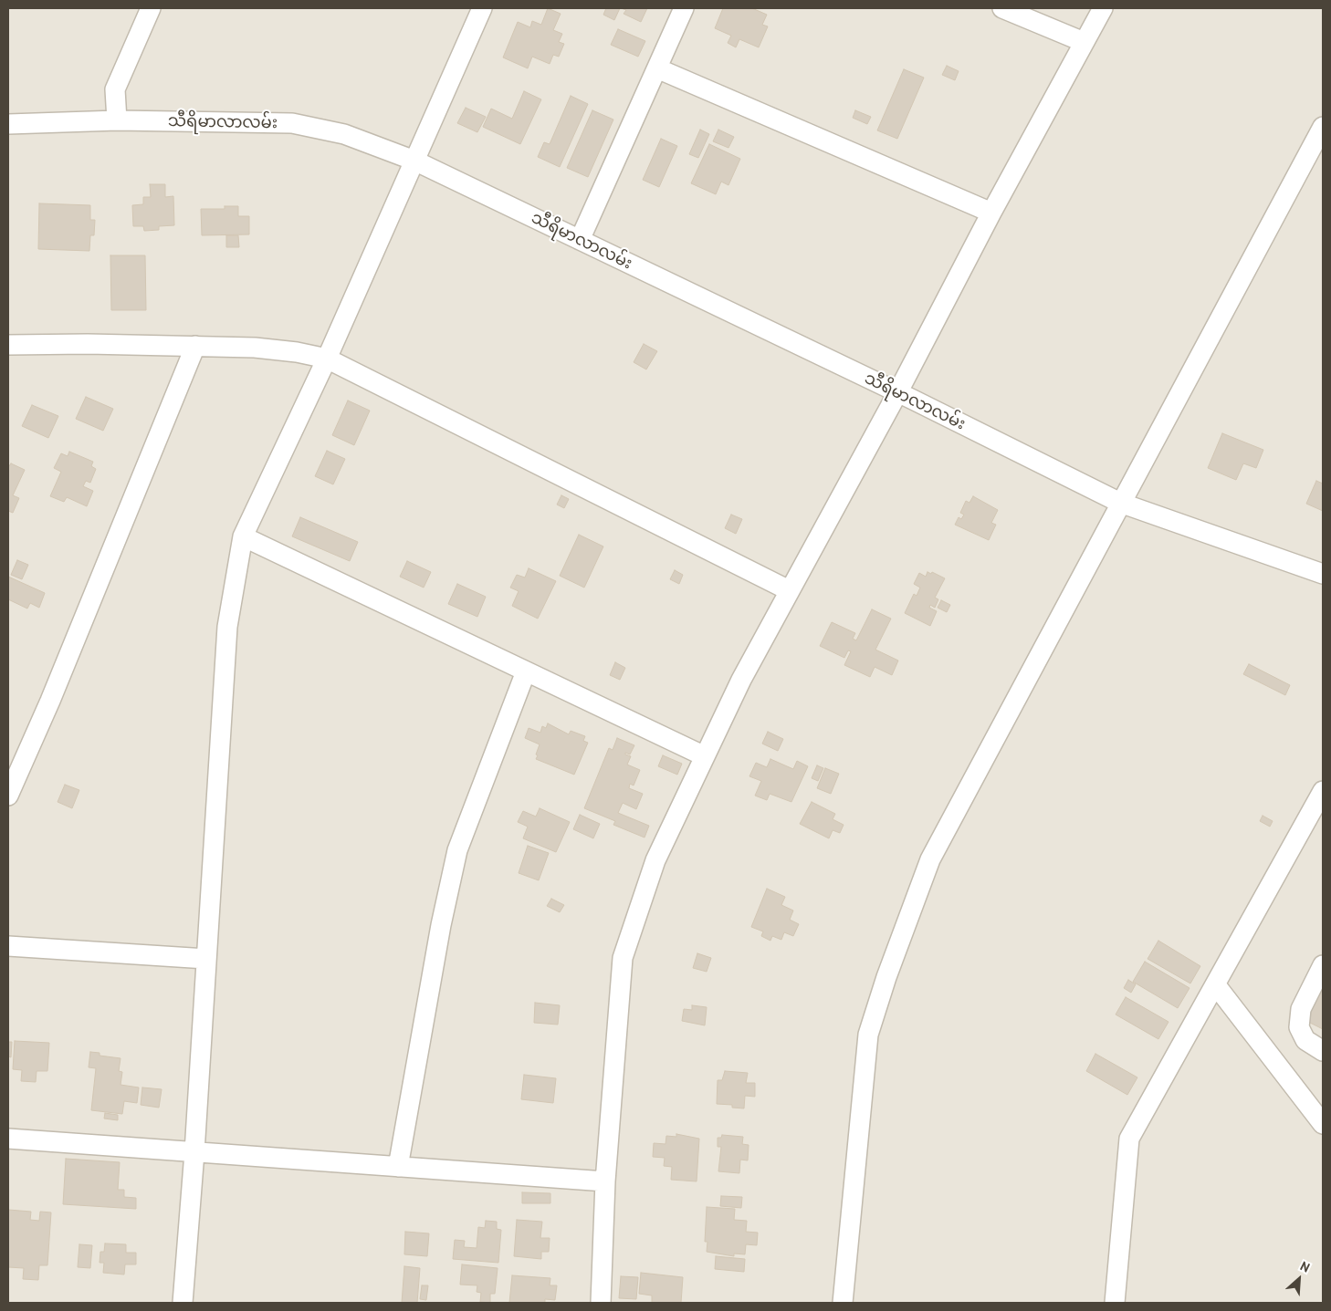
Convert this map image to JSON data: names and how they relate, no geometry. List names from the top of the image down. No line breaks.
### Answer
{"streets":{"street":["သီရိမာလာလမ်း"]},"north":"top right"}
